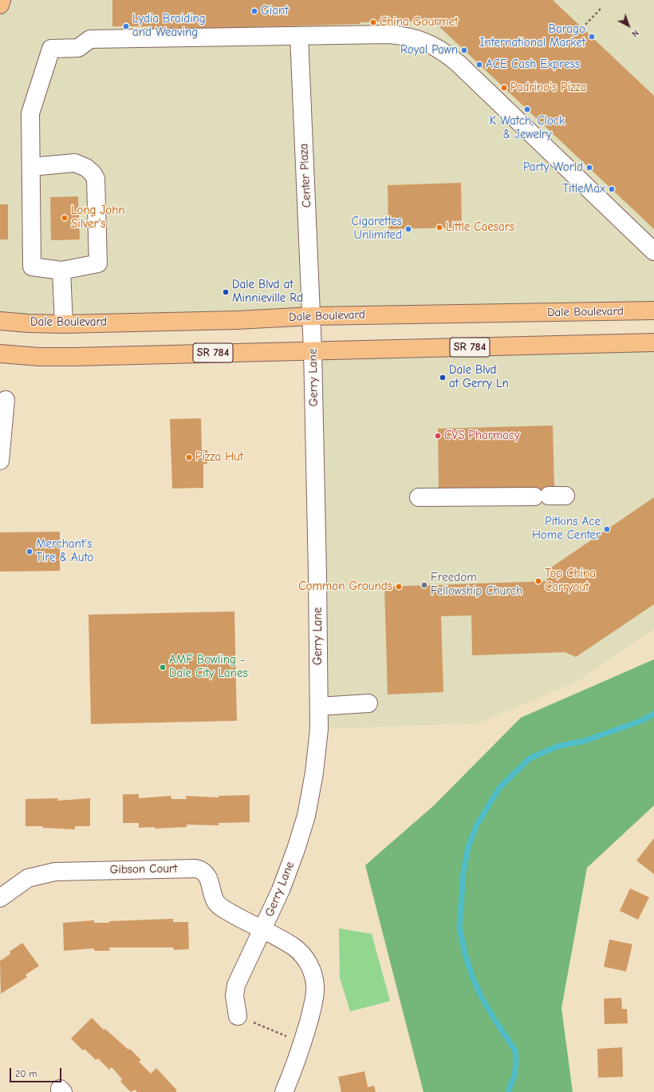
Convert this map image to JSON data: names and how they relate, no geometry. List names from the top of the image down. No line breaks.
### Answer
{"streets":{"main road":["Dale Boulevard","SR 784"],"street":["Center Plaza","Gerry Lane","Gibson Court"]},"crossings":[["Center Plaza","Dale Boulevard"],["Center Plaza","Gerry Lane"],["Dale Boulevard","Gerry Lane"],["SR 784","Gerry Lane"],["Gerry Lane","Gibson Court"]],"places":["Giant","China Gourmet","Lydia Braiding and Weaving","Barago International Market","Royal Pawn","ACE Cash Express","Padrino's Pizza","K Watch, Clock & Jewelry","Party World","TitleMax","Long John Silver's","Little Caesars","Cigarettes Unlimited","Dale Blvd at Minnieville Rd","Dale Blvd at Gerry Ln","CVS Pharmacy","Pizza Hut","Pitkins Ace Home Center","Merchant's Tire & Auto","Top China Carryout","Freedom Fellowship Church","Common Grounds","AMF Bowling - Dale City Lanes"],"scale_bar":"20 m","north":"bottom right"}
